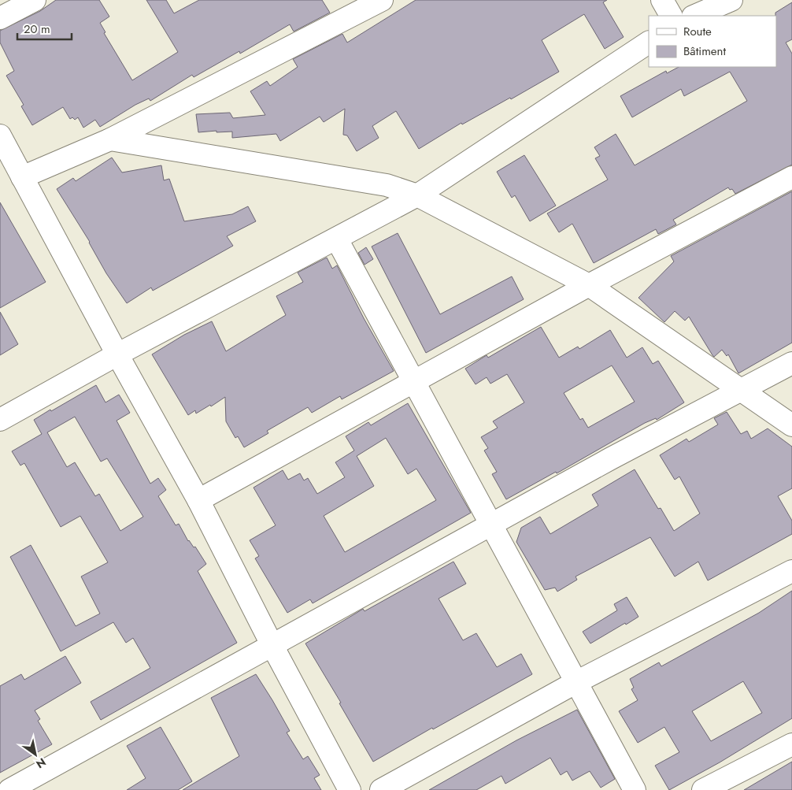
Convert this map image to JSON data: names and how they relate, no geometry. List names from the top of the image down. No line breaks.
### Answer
{"legend":["Route","Bâtiment"],"scale_bar":"20 m","north":"bottom right"}
